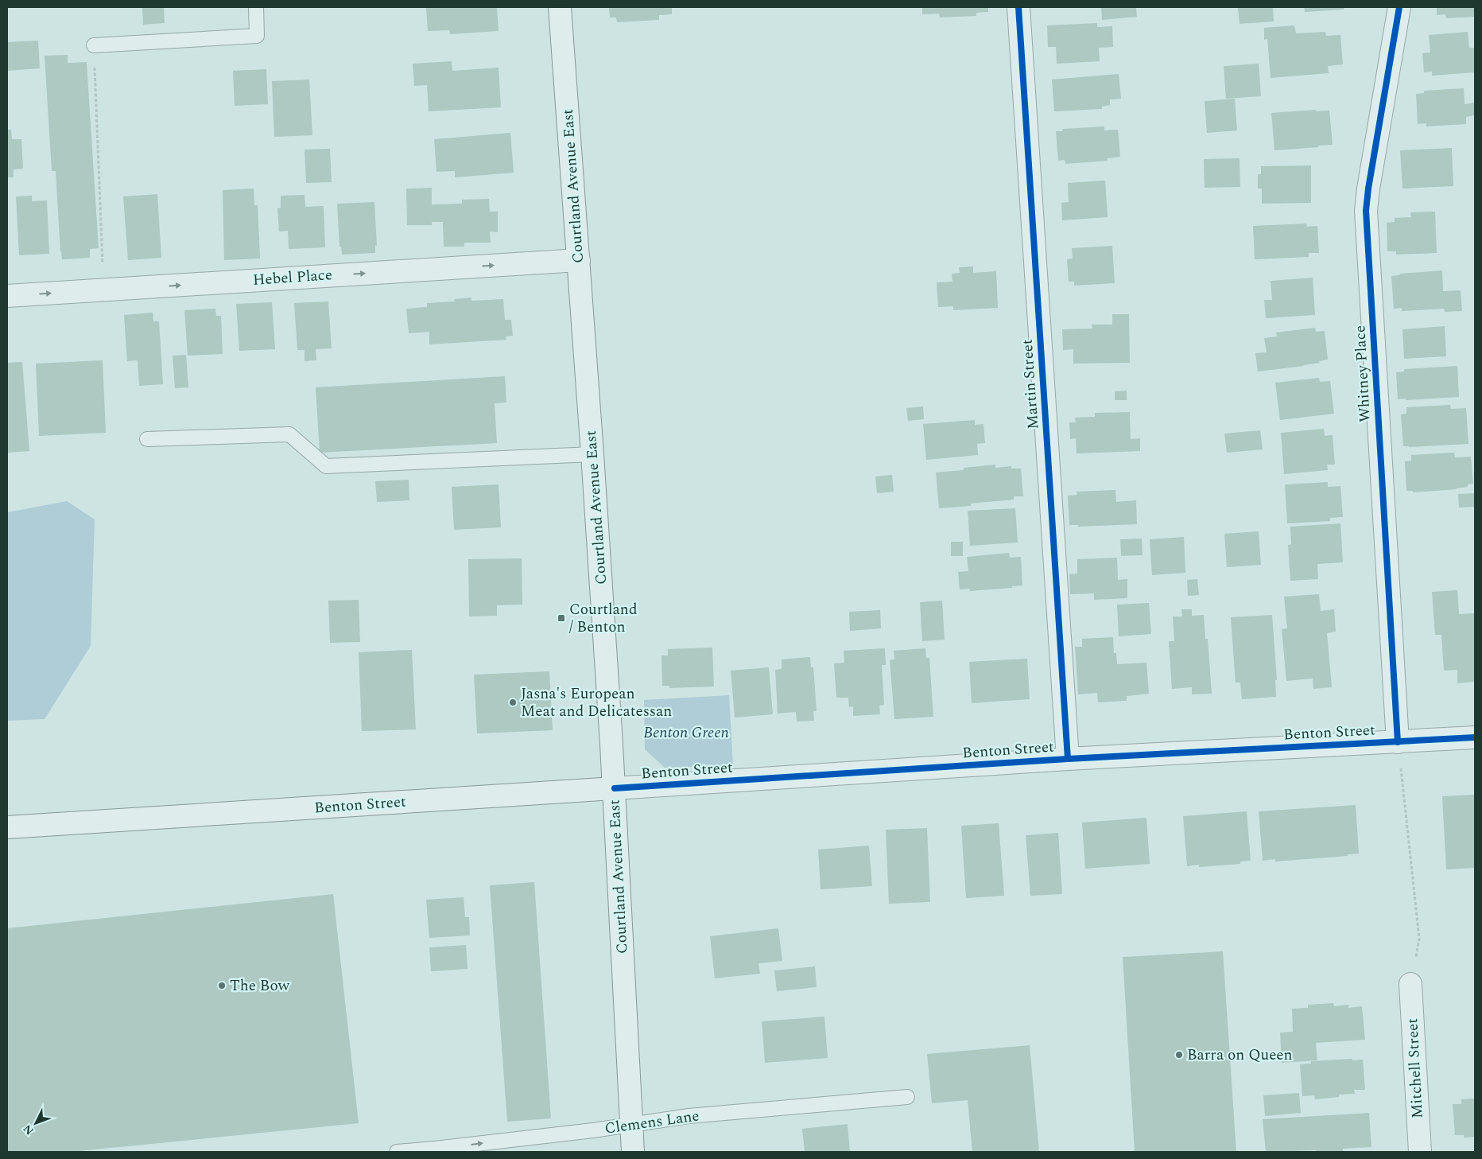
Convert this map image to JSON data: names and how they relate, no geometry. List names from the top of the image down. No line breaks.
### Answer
{"streets":{"street":["Courtland Avenue East","Hebel Place","Whitney Place","Martin Street","Benton Street","Mitchell Street"],"lane":["Clemens Lane"]},"crossings":[["Courtland Avenue East","Hebel Place"],["Courtland Avenue East","Benton Street"],["Courtland Avenue East","Clemens Lane"],["Whitney Place","Benton Street"],["Martin Street","Benton Street"]],"one_way":["Hebel Place","Clemens Lane"],"parks":["Benton Green"],"places":{"transit":["Courtland / Benton"],"other":["Jasna's European Meat and Delicatessan","The Bow","Barra on Queen"]},"north":"bottom left"}
